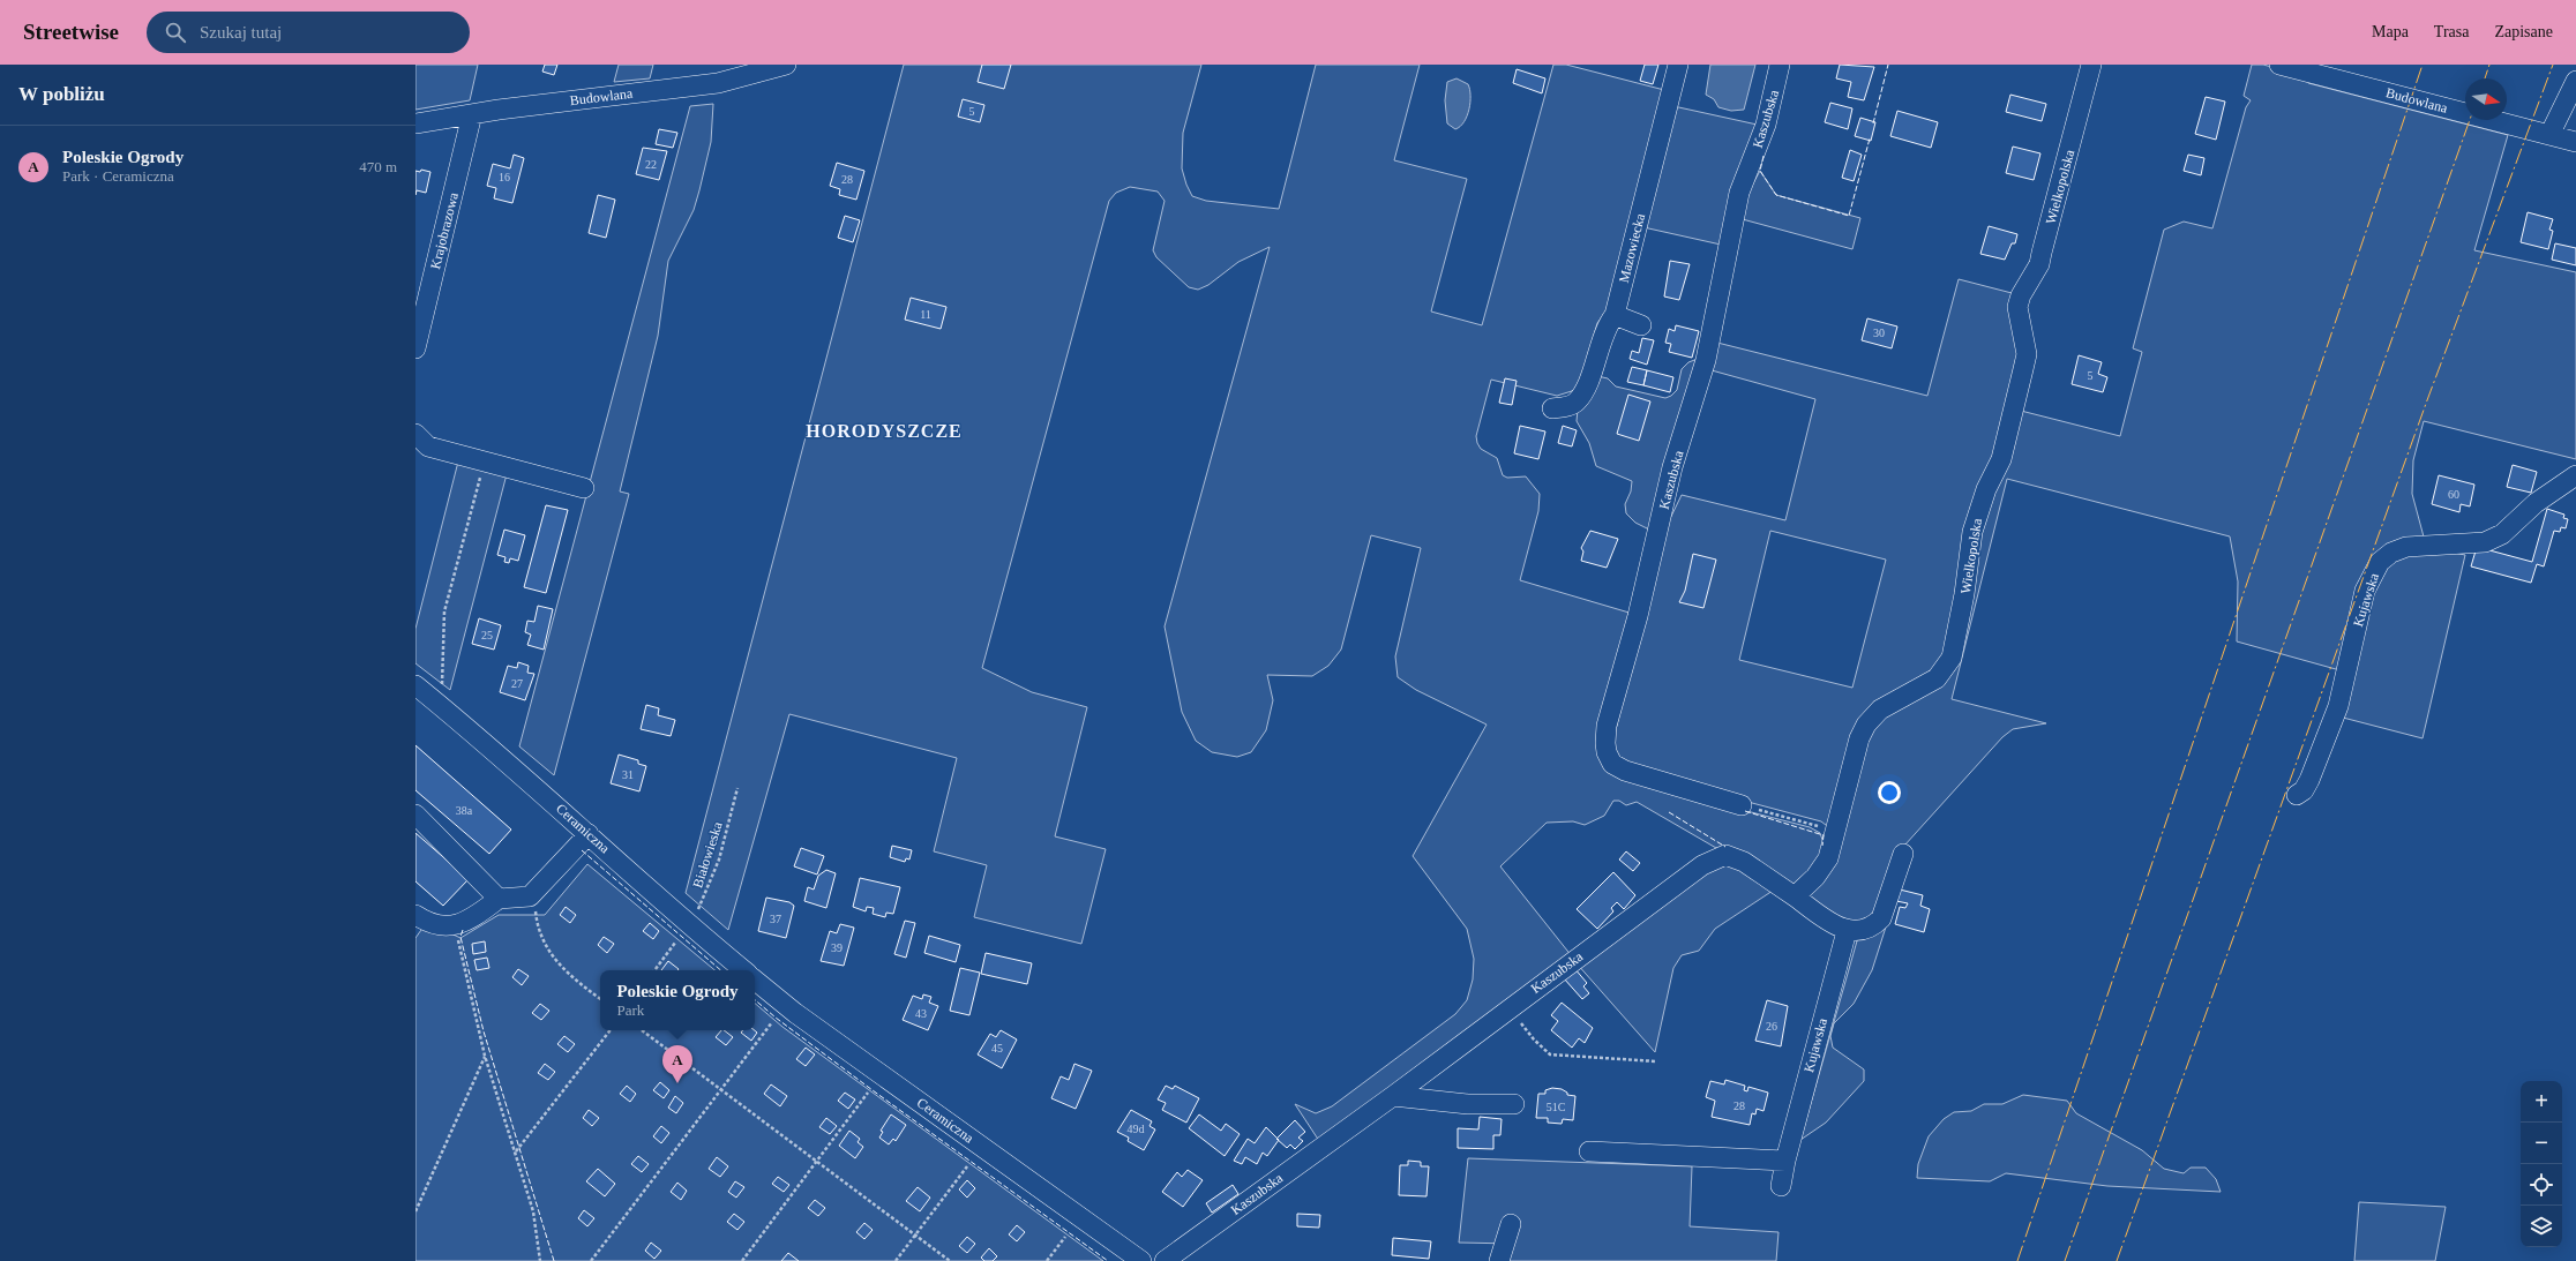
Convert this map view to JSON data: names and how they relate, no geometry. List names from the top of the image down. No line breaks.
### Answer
{"streets":{"street":["Budowlana","Kaszubska","Wielkopolska","Krajobrazowa","Mazowiecka","Kujawska","Ceramiczna"],"path":["Białowieska"]},"crossings":[["Budowlana","Krajobrazowa"],["Kaszubska","Wielkopolska"],["Ceramiczna","Białowieska"]],"districts":["HORODYSZCZE"],"house_numbers":["5","22","16","28","11","30","5","60","25","27","31","38a","37","39","43","26","45","28","51C","49d"],"north":"right","page":{"header":"Streetwise","search":"Szukaj tutaj","nav":["Mapa","Trasa","Zapisane"],"heading":"W pobliżu","list":[{"mark":"A","name":"Poleskie Ogrody","note":"Park · Ceramiczna","value":"470 m"}],"popup":["Poleskie Ogrody","Park"],"pins":"A","map_buttons":["+","−"]}}
